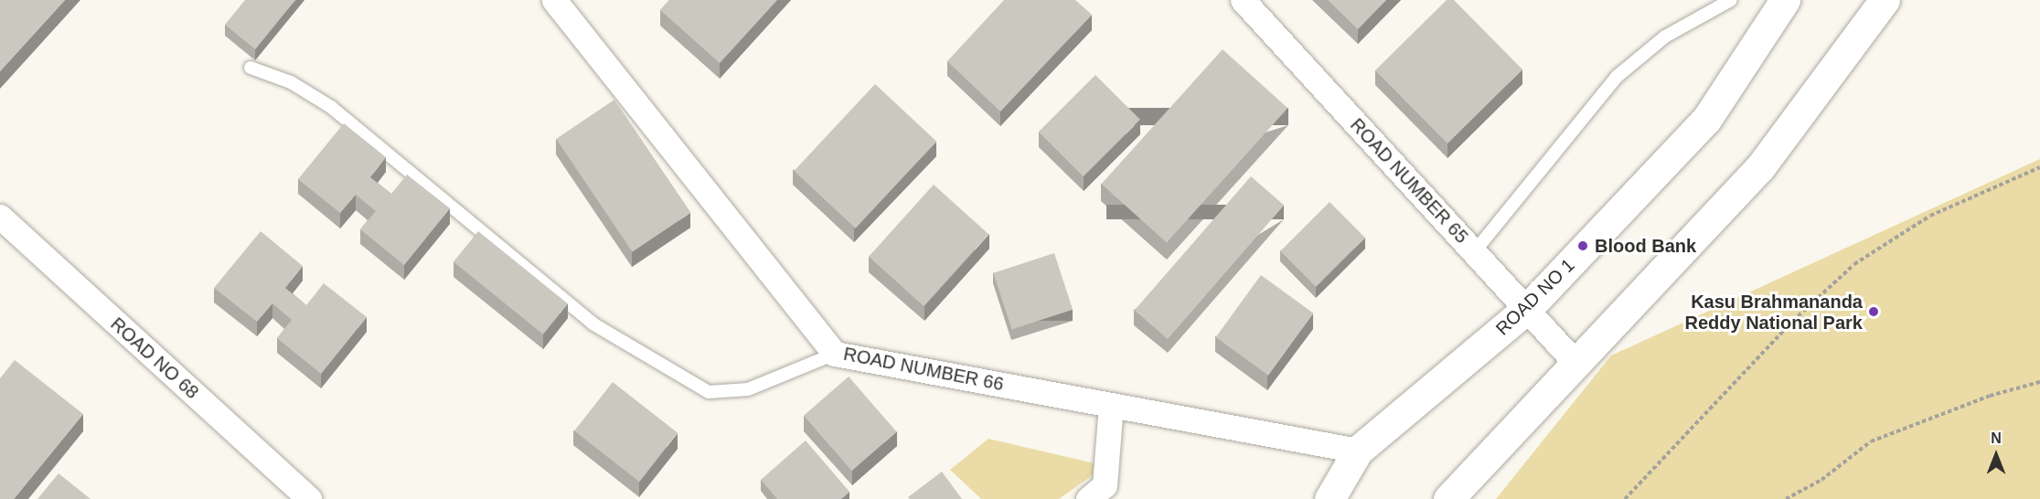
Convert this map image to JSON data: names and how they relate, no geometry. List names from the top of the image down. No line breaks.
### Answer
{"streets":{"main road":["ROAD NO 1"],"street":["ROAD NUMBER 65","ROAD NO 68","ROAD NUMBER 66"]},"crossings":[["ROAD NUMBER 65","ROAD NO 1"],["ROAD NO 1","ROAD NUMBER 66"]],"places":["Blood Bank","Kasu Brahmananda Reddy National Park"],"north":"top"}
